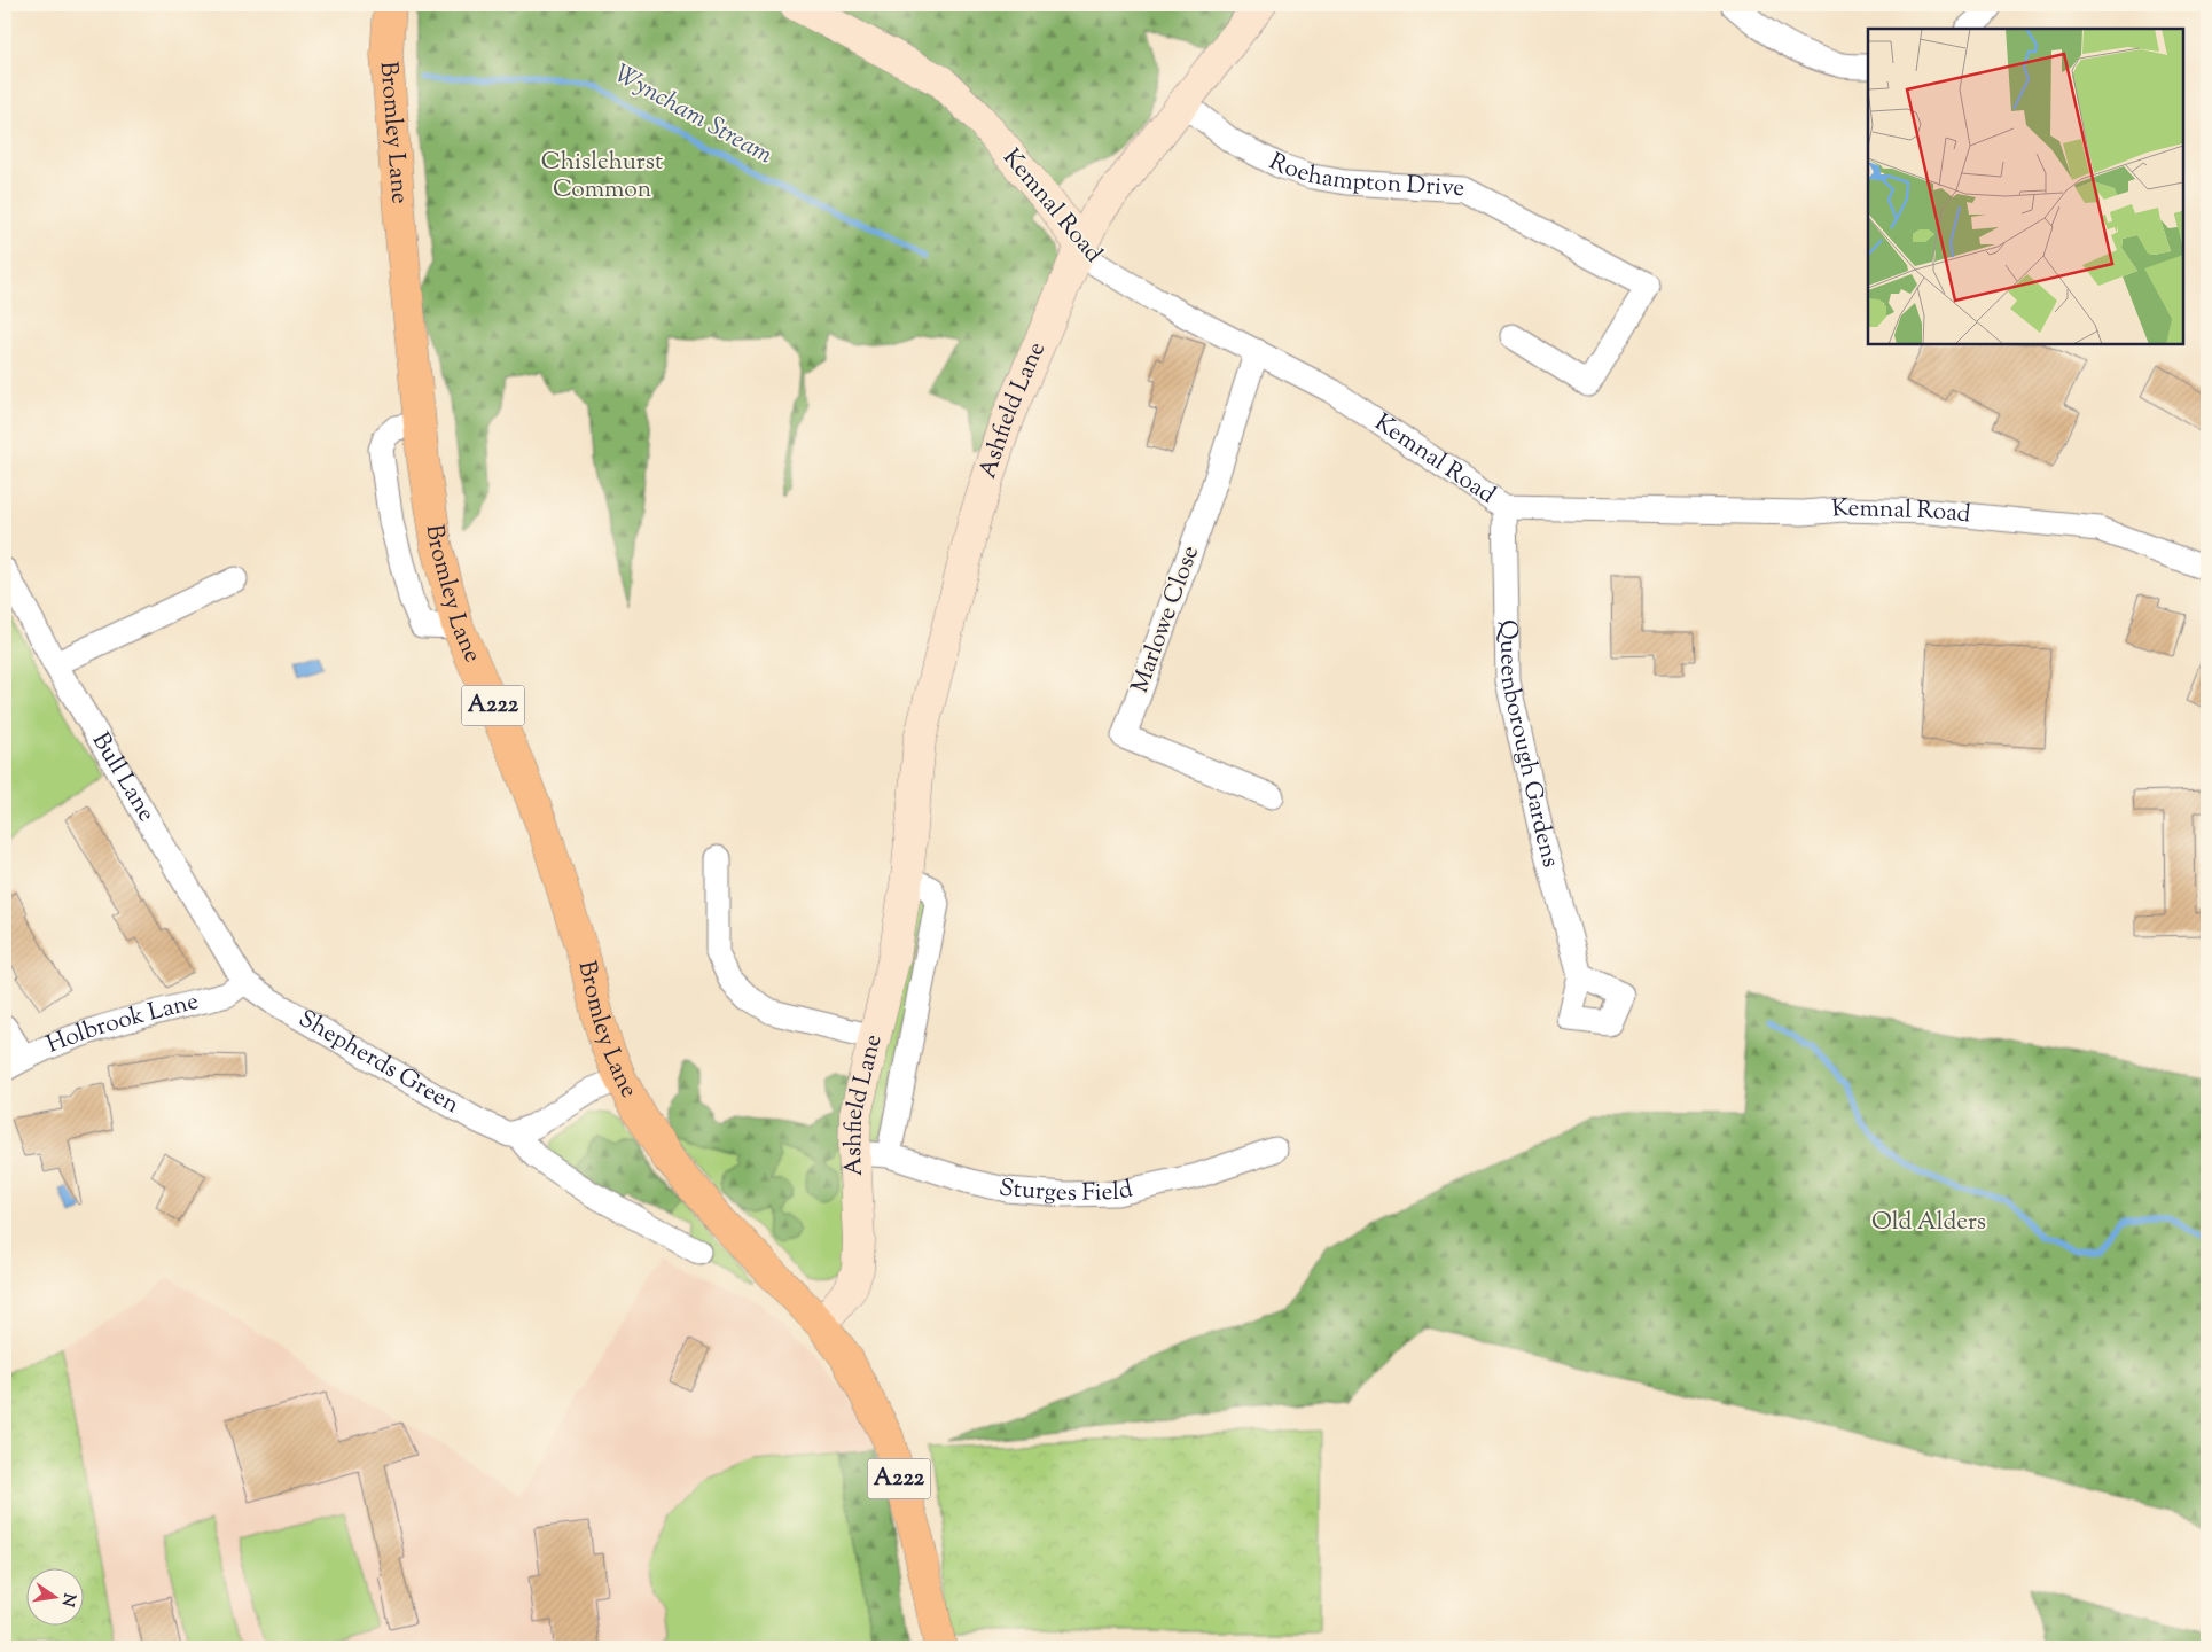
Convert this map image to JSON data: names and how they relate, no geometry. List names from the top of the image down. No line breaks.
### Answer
{"streets":{"main road":["Bromley Lane","A222"],"street":["Roehampton Drive","Kemnal Road","Ashfield Lane","Marlowe Close","Queenborough Gardens","Bull Lane","Holbrook Lane","Shepherds Green","Sturges Field"]},"crossings":[["Bromley Lane","Ashfield Lane"],["Bromley Lane","A222"],["Roehampton Drive","Ashfield Lane"],["Kemnal Road","Ashfield Lane"],["Kemnal Road","Marlowe Close"],["Kemnal Road","Queenborough Gardens"],["Ashfield Lane","A222"],["Ashfield Lane","Sturges Field"],["Bull Lane","Holbrook Lane"],["Bull Lane","Shepherds Green"],["Holbrook Lane","Shepherds Green"]],"water":["Wyncham Stream"],"parks":["Chislehurst Common","Old Alders"],"north":"right"}
